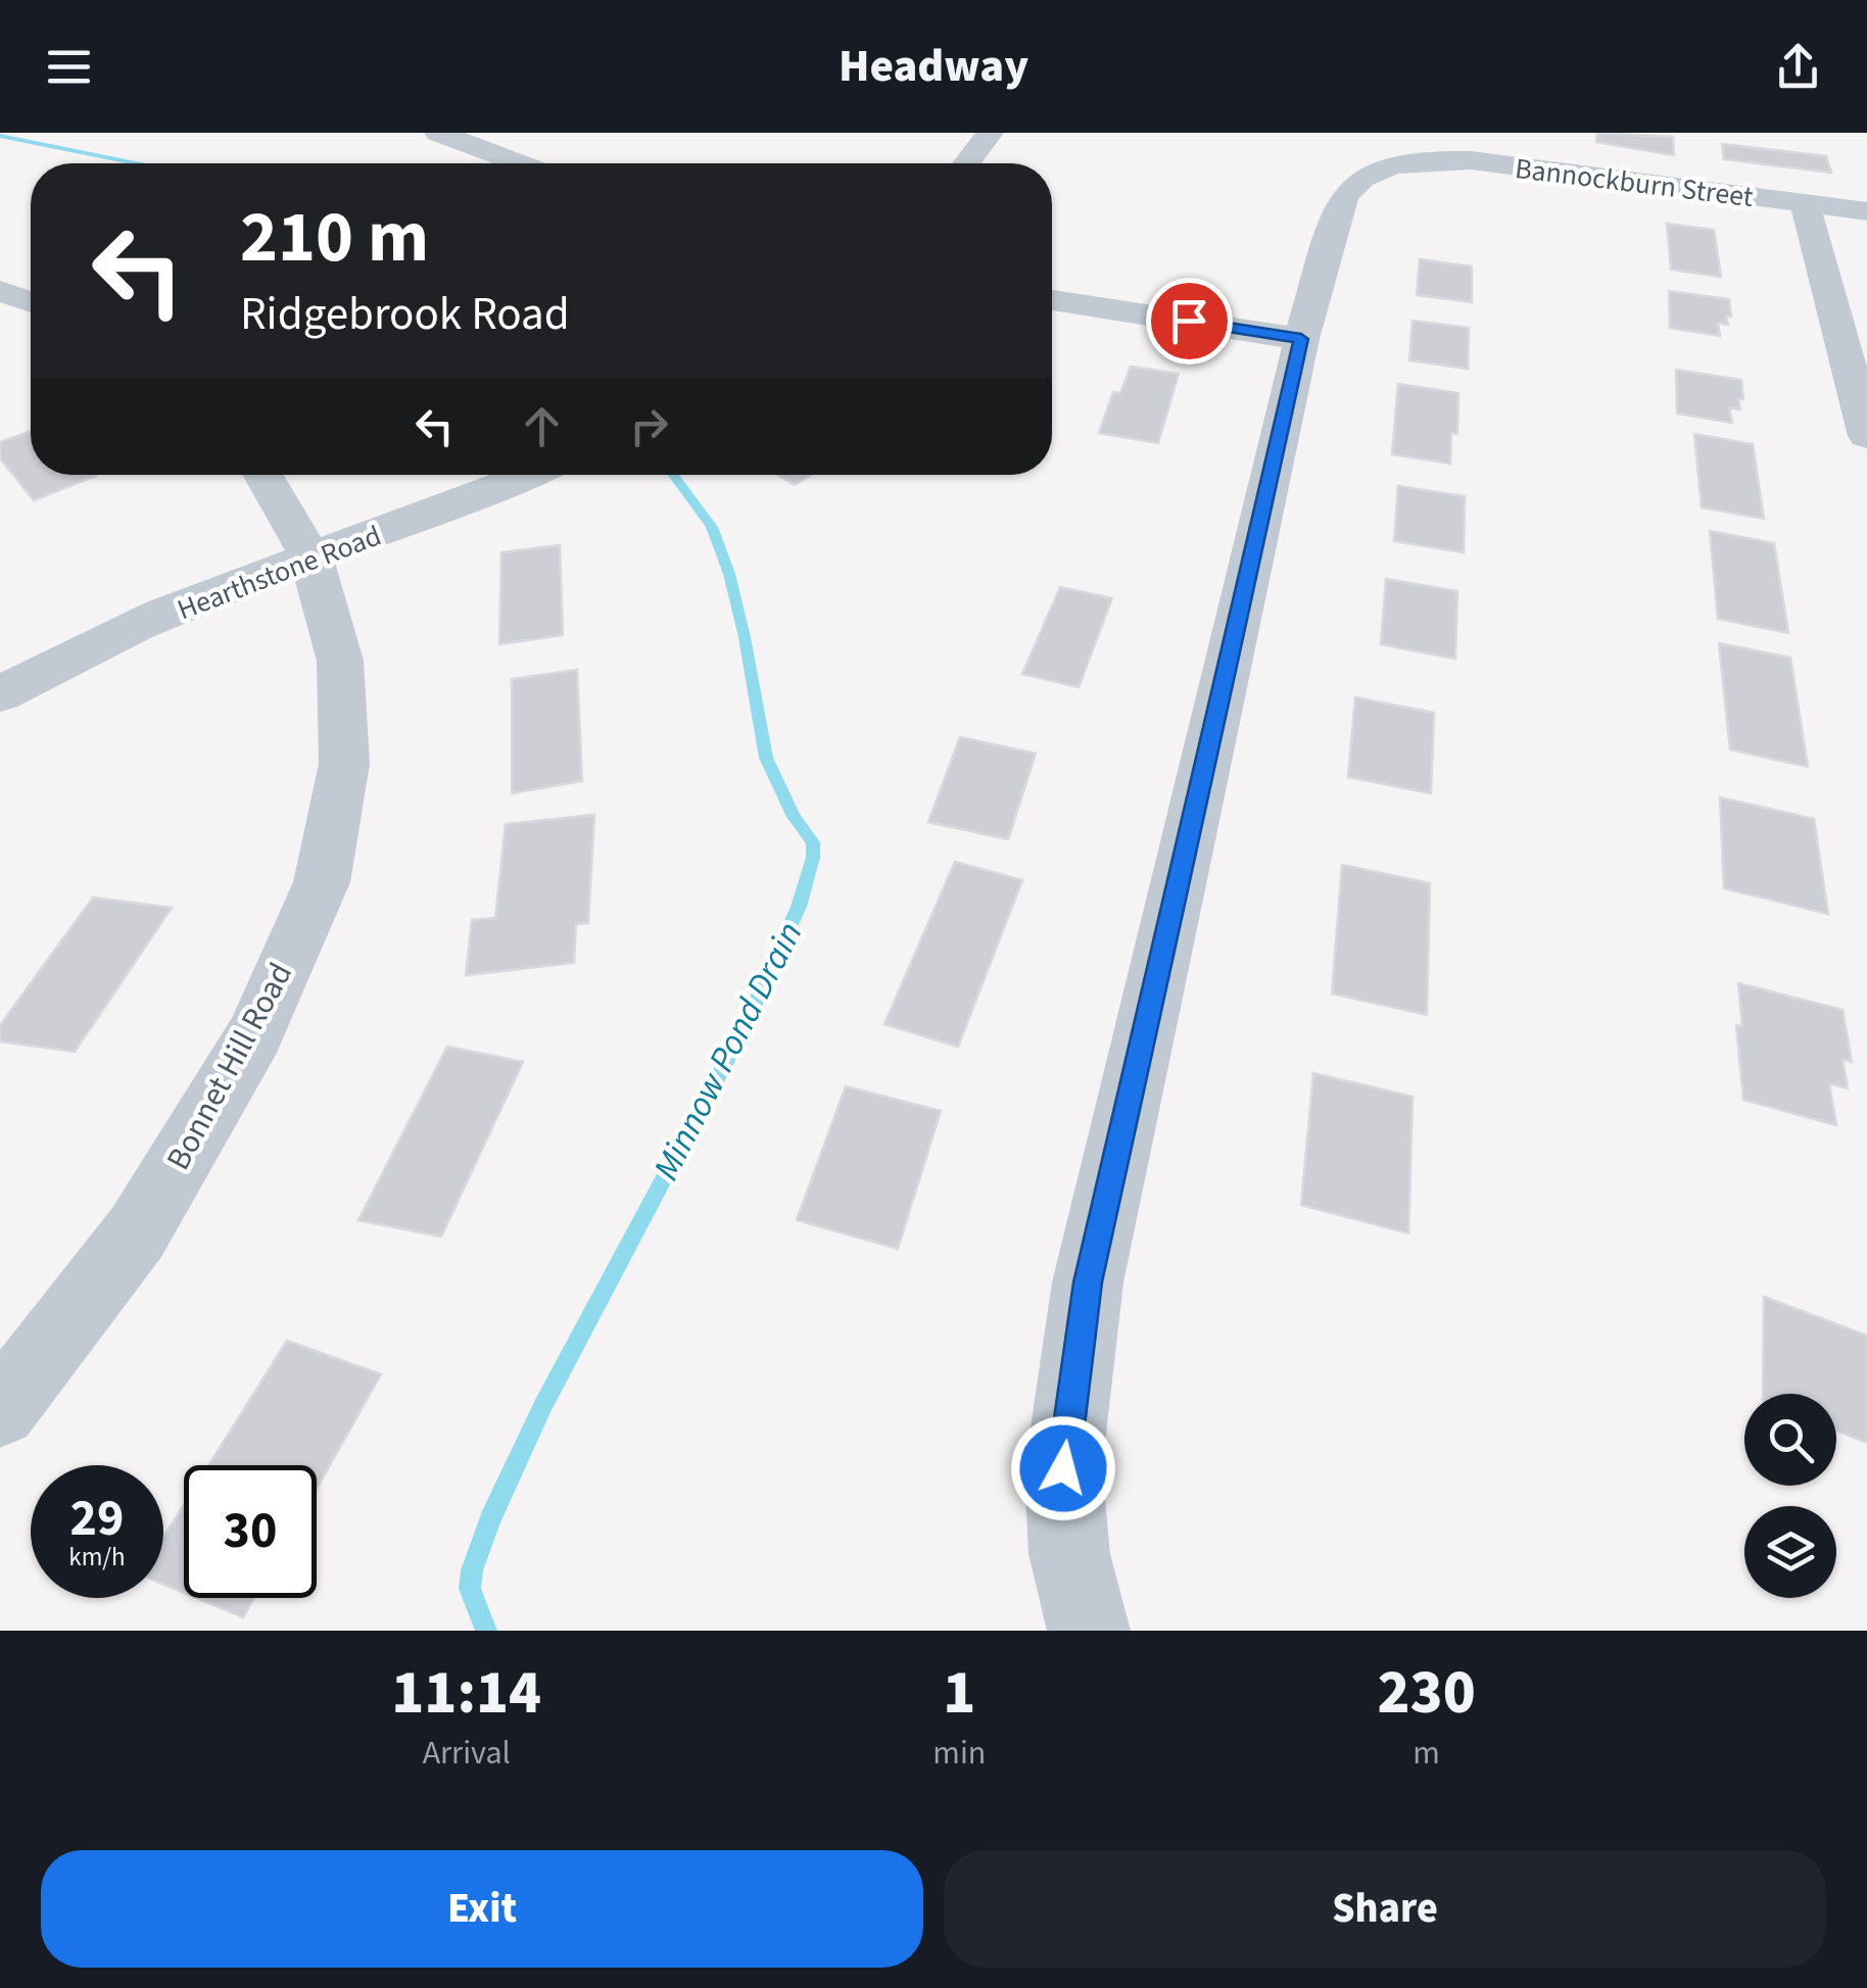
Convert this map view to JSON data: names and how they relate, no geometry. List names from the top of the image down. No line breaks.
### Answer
{"streets":{"street":["Bannockburn Street","Hearthstone Road","Bonnet Hill Road"]},"crossings":[["Hearthstone Road","Bonnet Hill Road"]],"water":["Minnow Pond Drain"],"page":{"header":"Headway","turn":["210 m","Ridgebrook Road"],"speed":"29 km/h","limit":"30","eta":["11:14","Arrival","1","min","230","m"],"buttons":["Exit","Share"]}}
